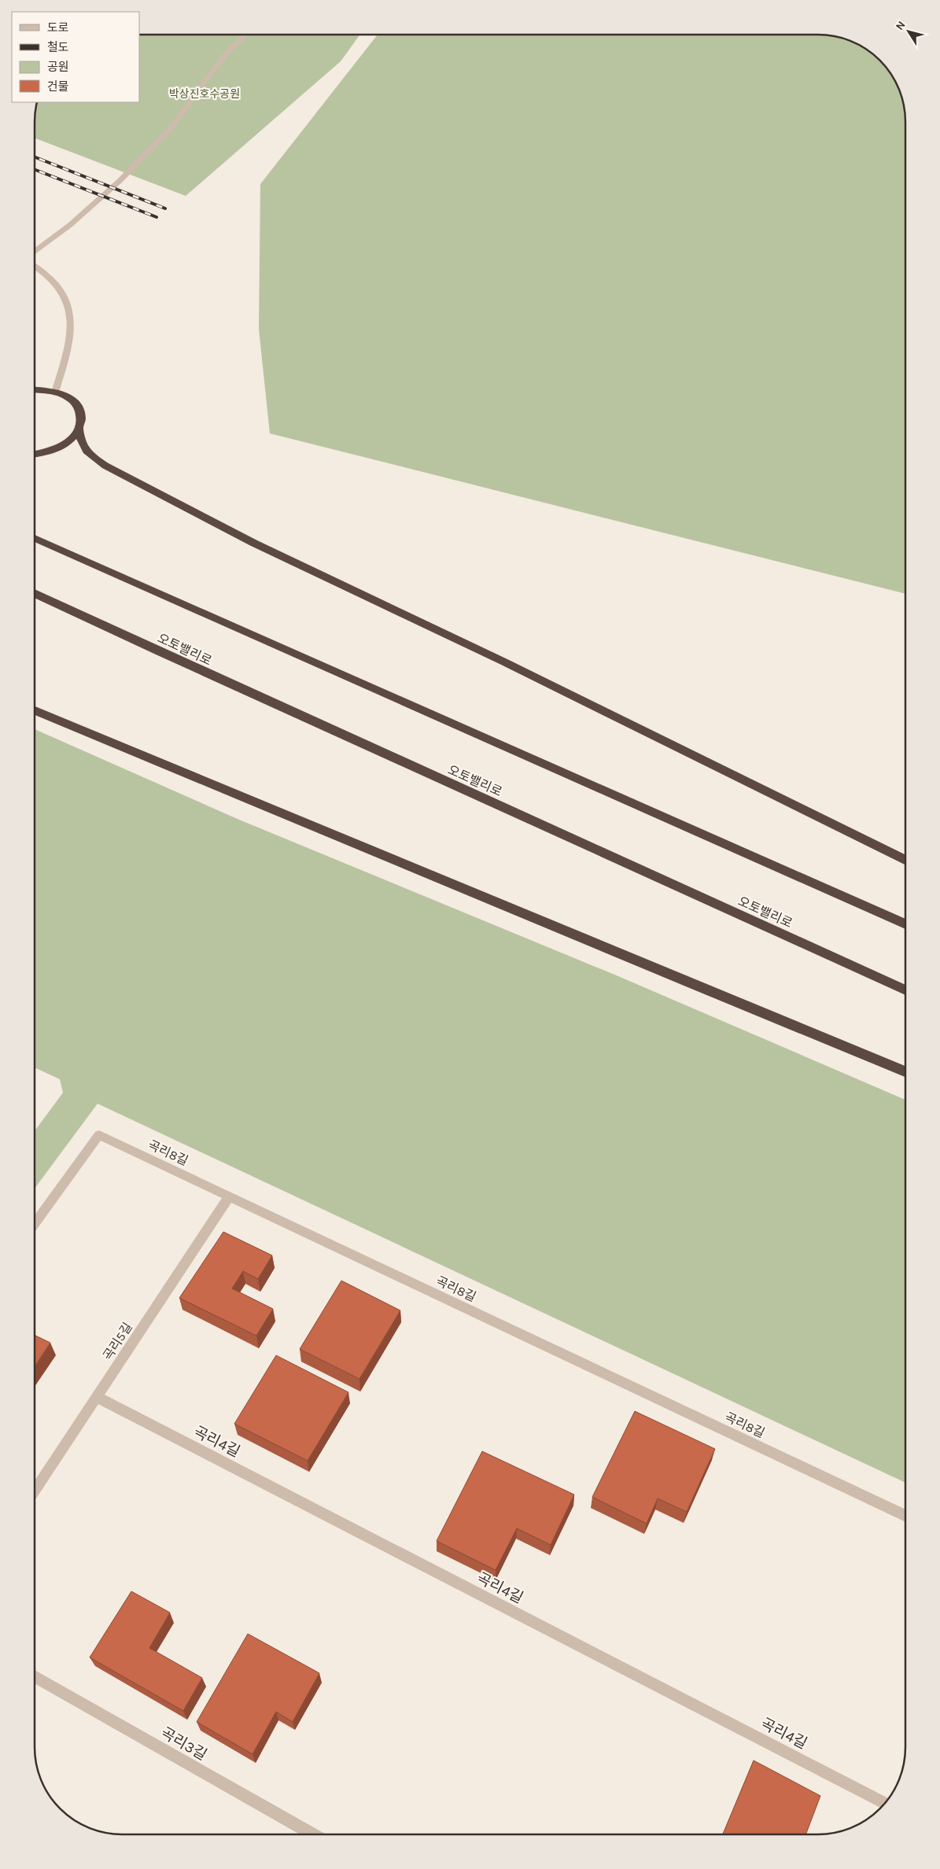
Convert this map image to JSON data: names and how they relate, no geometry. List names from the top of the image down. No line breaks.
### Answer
{"streets":{"highway":["오토밸리로"],"street":["곡리8길","곡리5길","곡리4길","곡리3길"]},"crossings":[["곡리8길","곡리5길"],["곡리5길","곡리4길"]],"parks":["박상진호수공원"],"legend":["도로","철도","공원","건물"],"north":"top left"}
